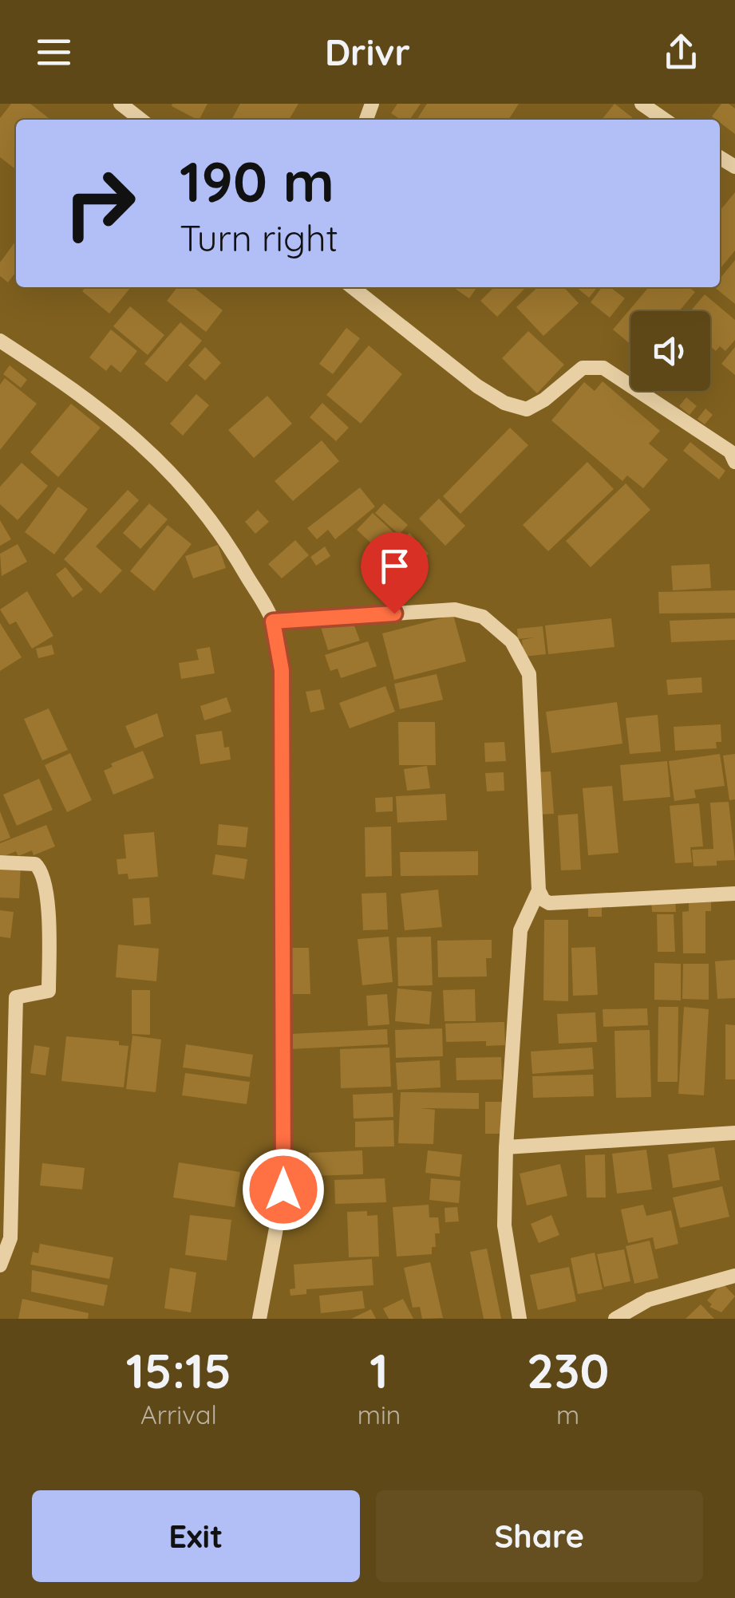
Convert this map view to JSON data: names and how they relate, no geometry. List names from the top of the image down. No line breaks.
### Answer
{"page":{"header":"Drivr","turn":["190 m","Turn right"],"eta":["15:15","Arrival","1","min","230","m"],"buttons":["Exit","Share"]}}
